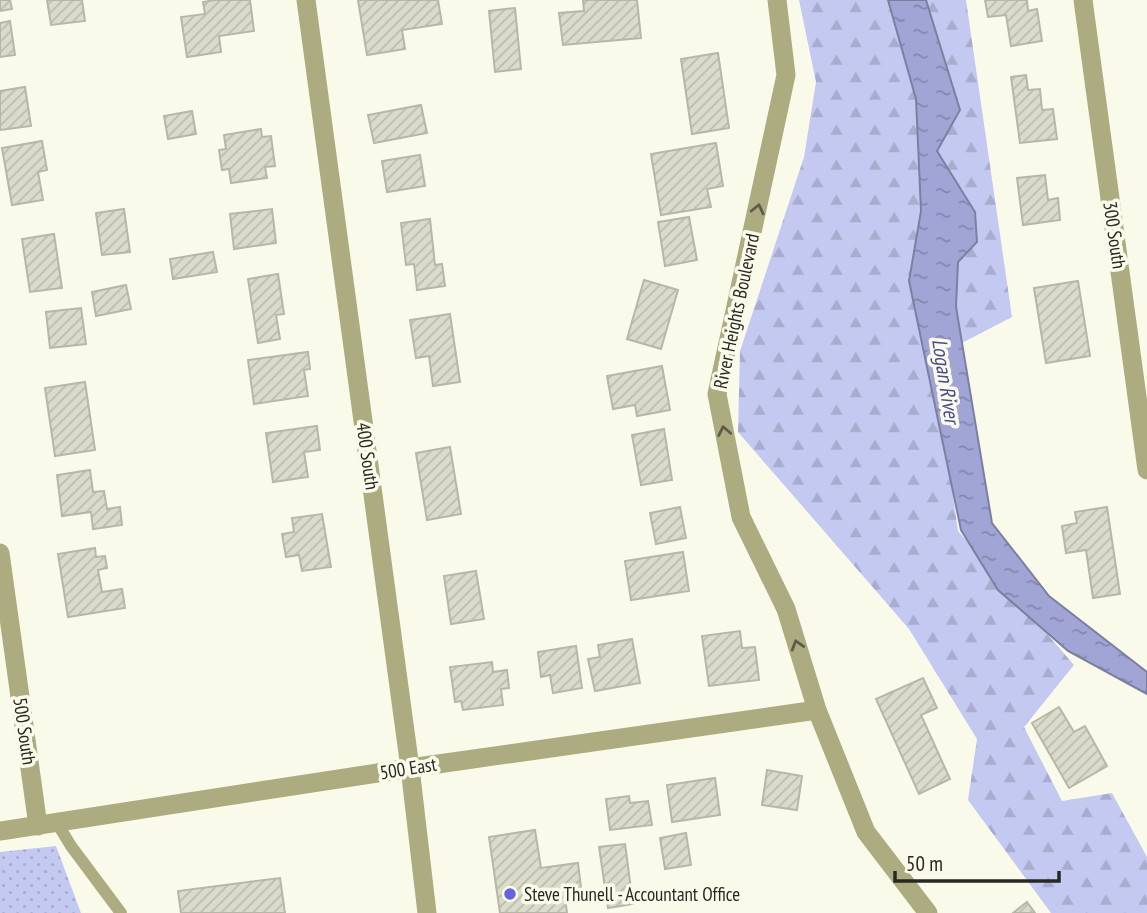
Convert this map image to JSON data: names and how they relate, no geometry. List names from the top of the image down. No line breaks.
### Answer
{"streets":{"street":["300 South","River Heights Boulevard","400 South","500 South","500 East"]},"crossings":[["River Heights Boulevard","500 East"],["400 South","500 East"],["500 South","500 East"]],"one_way":["River Heights Boulevard"],"water":["Logan River"],"places":["Steve Thunell - Accountant Office"],"scale_bar":"50 m"}
